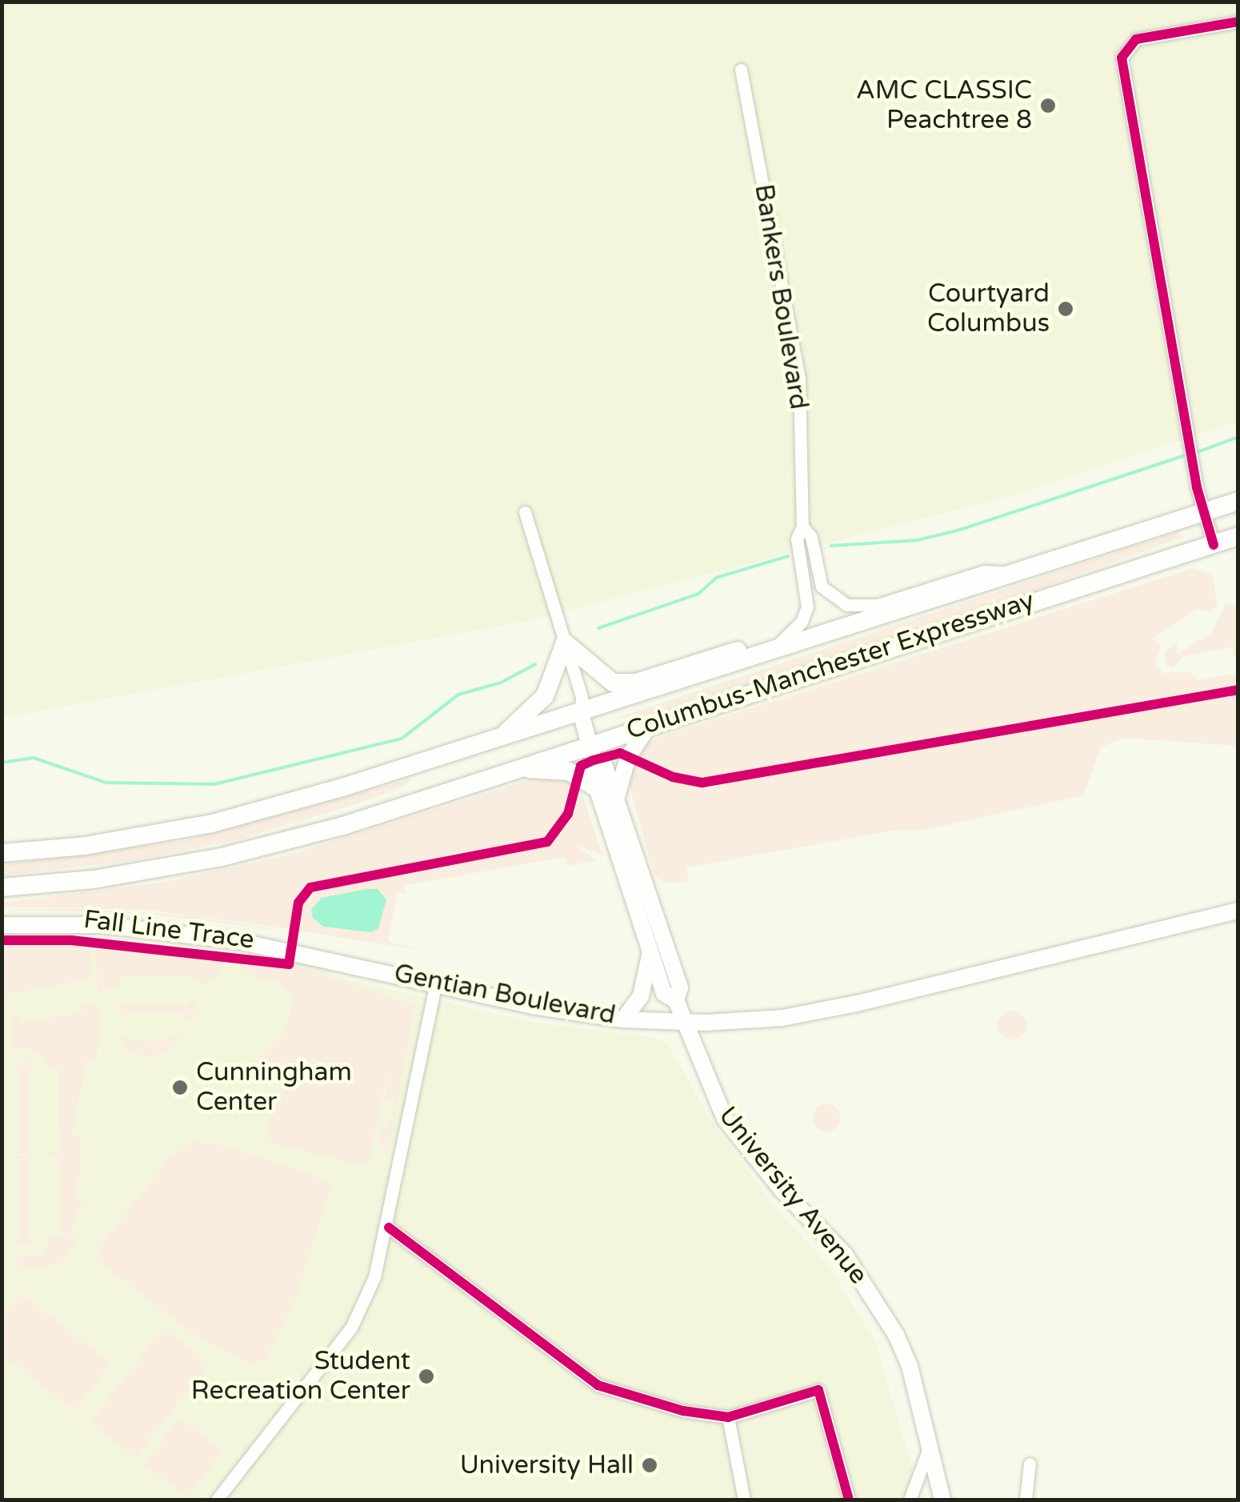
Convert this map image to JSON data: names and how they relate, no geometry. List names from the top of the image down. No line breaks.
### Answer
{"streets":{"highway":["Columbus-Manchester Expressway"],"main road":["Gentian Boulevard","University Avenue"],"street":["Bankers Boulevard"],"cycle path":["Fall Line Trace"]},"crossings":[["Bankers Boulevard","Columbus-Manchester Expressway"],["Columbus-Manchester Expressway","University Avenue"],["Gentian Boulevard","University Avenue"]],"places":["AMC CLASSIC Peachtree 8","Courtyard Columbus","Cunningham Center","Student Recreation Center","University Hall"]}
